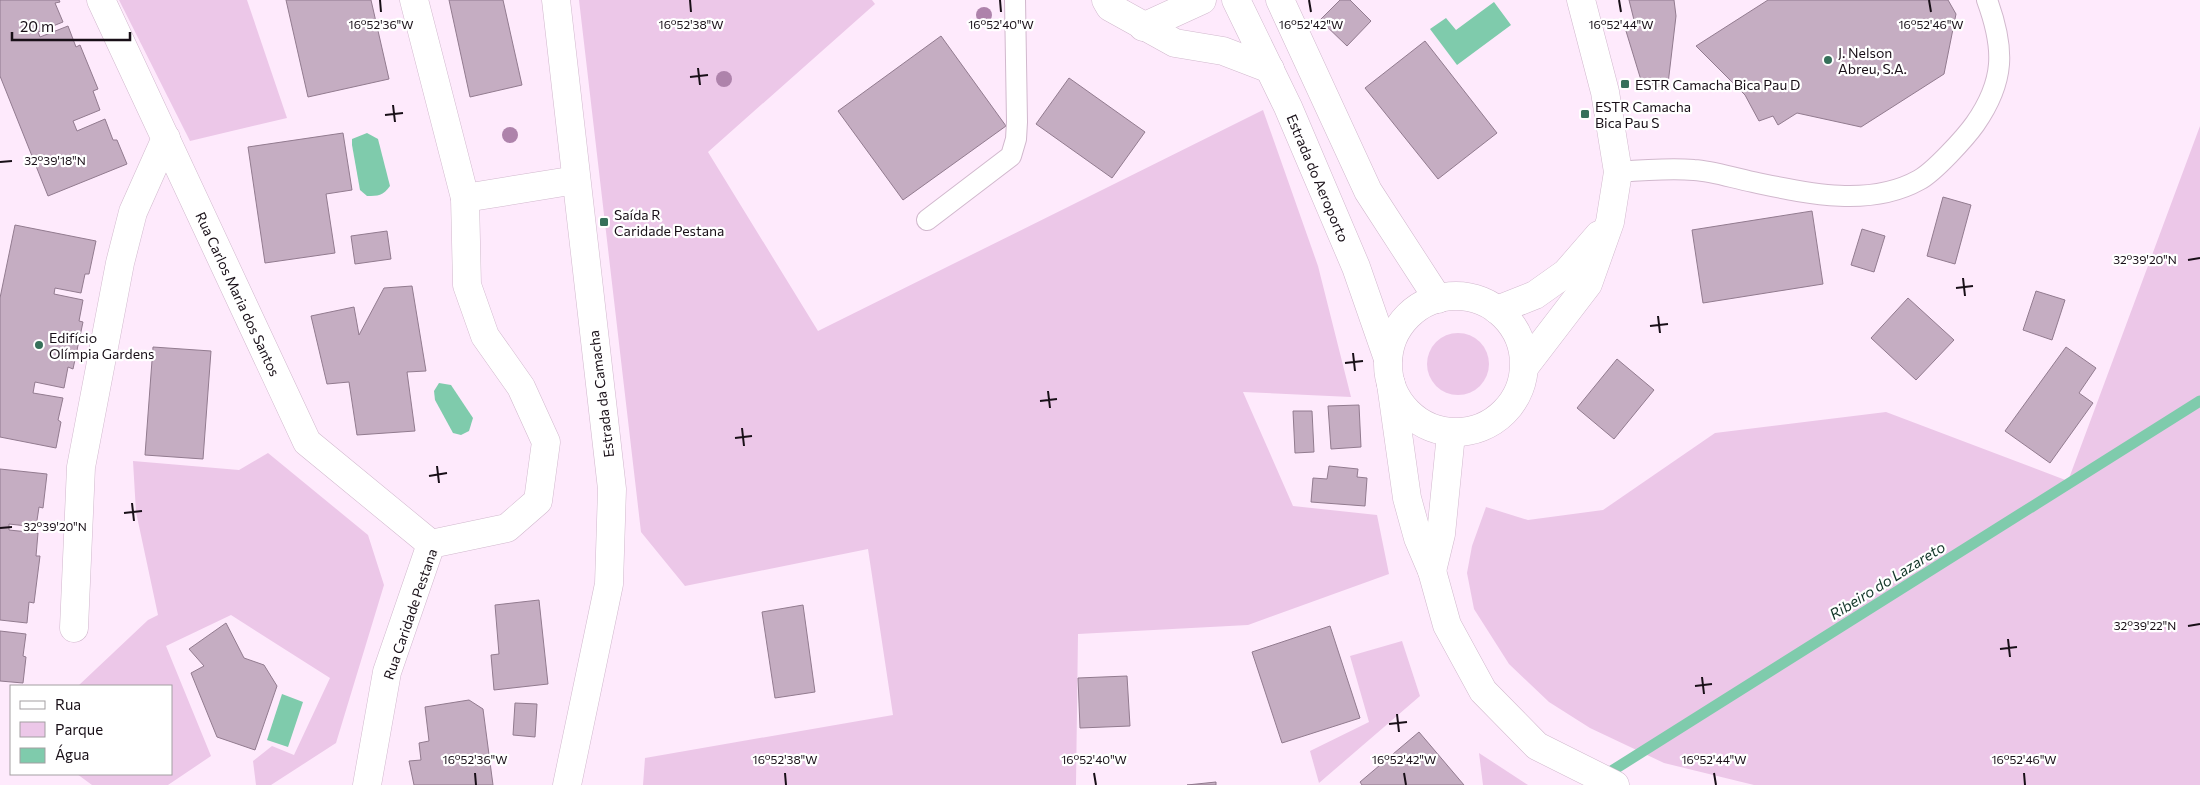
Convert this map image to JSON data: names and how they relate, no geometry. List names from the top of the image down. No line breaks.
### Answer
{"streets":{"street":["Estrada do Aeroporto","Rua Carlos Maria dos Santos","Estrada da Camacha","Rua Caridade Pestana"]},"crossings":[["Rua Carlos Maria dos Santos","Rua Caridade Pestana"]],"water":["Ribeiro do Lazareto"],"places":{"other":["J. Nelson Abreu, S.A.","Edifício Olímpia Gardens"],"transit":["ESTR Camacha Bica Pau D","ESTR Camacha Bica Pau S","Saída R Caridade Pestana"]},"legend":["Rua","Parque","Água"],"scale_bar":"20 m","coordinates":["16°52'36\"W","16°52'38\"W","16°52'40\"W","16°52'42\"W","16°52'44\"W","16°52'46\"W","32°39'18\"N","32°39'20\"N","32°39'22\"N"]}
